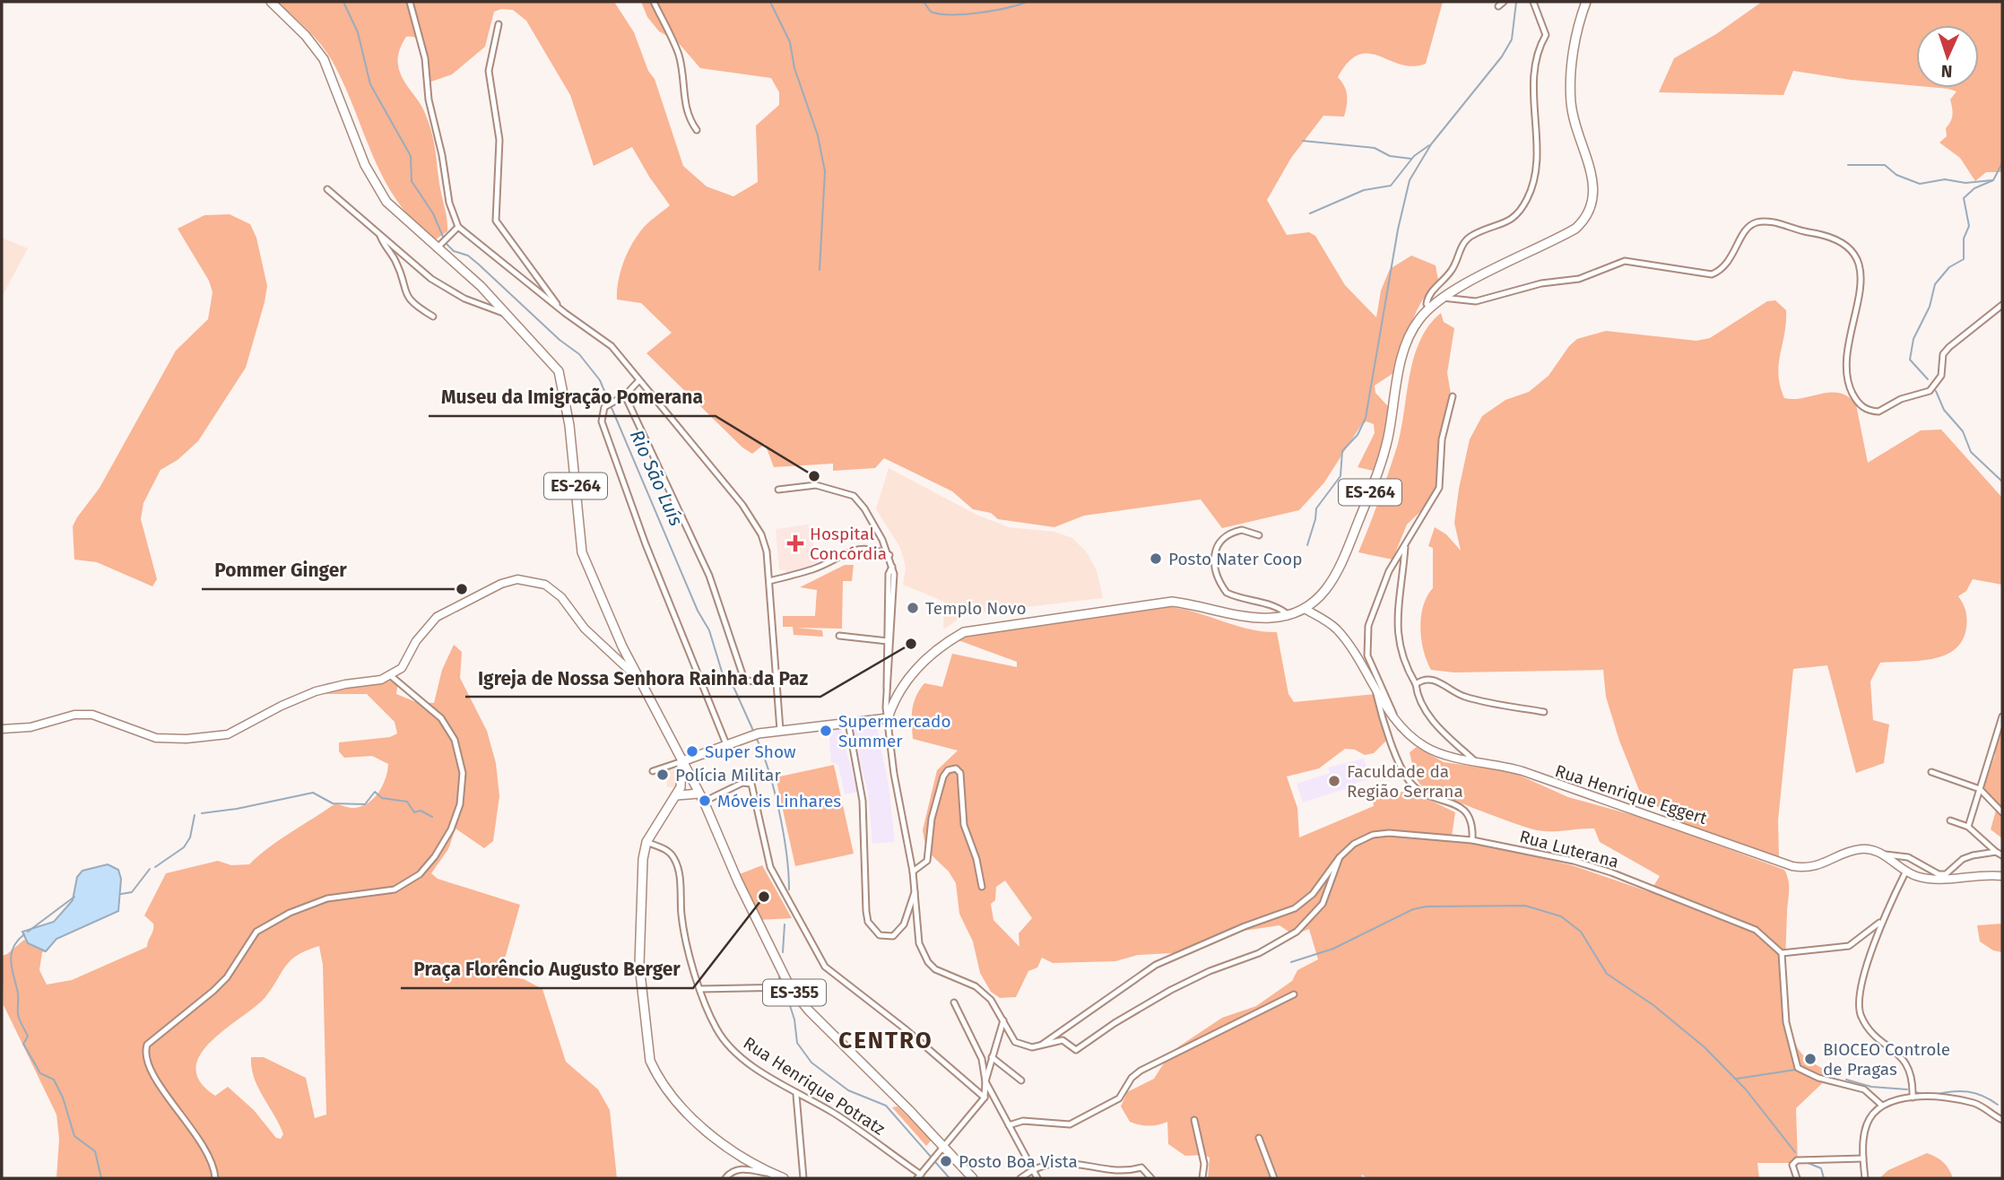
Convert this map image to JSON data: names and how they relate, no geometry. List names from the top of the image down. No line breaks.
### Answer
{"streets":{"main road":["ES-264","ES-355"],"street":["Rua Henrique Eggert","Rua Luterana","Rua Henrique Potratz"]},"crossings":[["ES-264","Rua Henrique Eggert"],["ES-264","ES-355"]],"districts":["CENTRO"],"water":["Rio São Luís"],"places":{"other":["Museu da Imigração Pomerana","Posto Nater Coop","Pommer Ginger","Templo Novo","Igreja de Nossa Senhora Rainha da Paz","Supermercado Summer","Super Show","Polícia Militar","Faculdade da Região Serrana","Móveis Linhares","Praça Florêncio Augusto Berger","BIOCEO Controle de Pragas","Posto Boa Vista"],"health":["Hospital Concórdia"]},"north":"bottom"}
